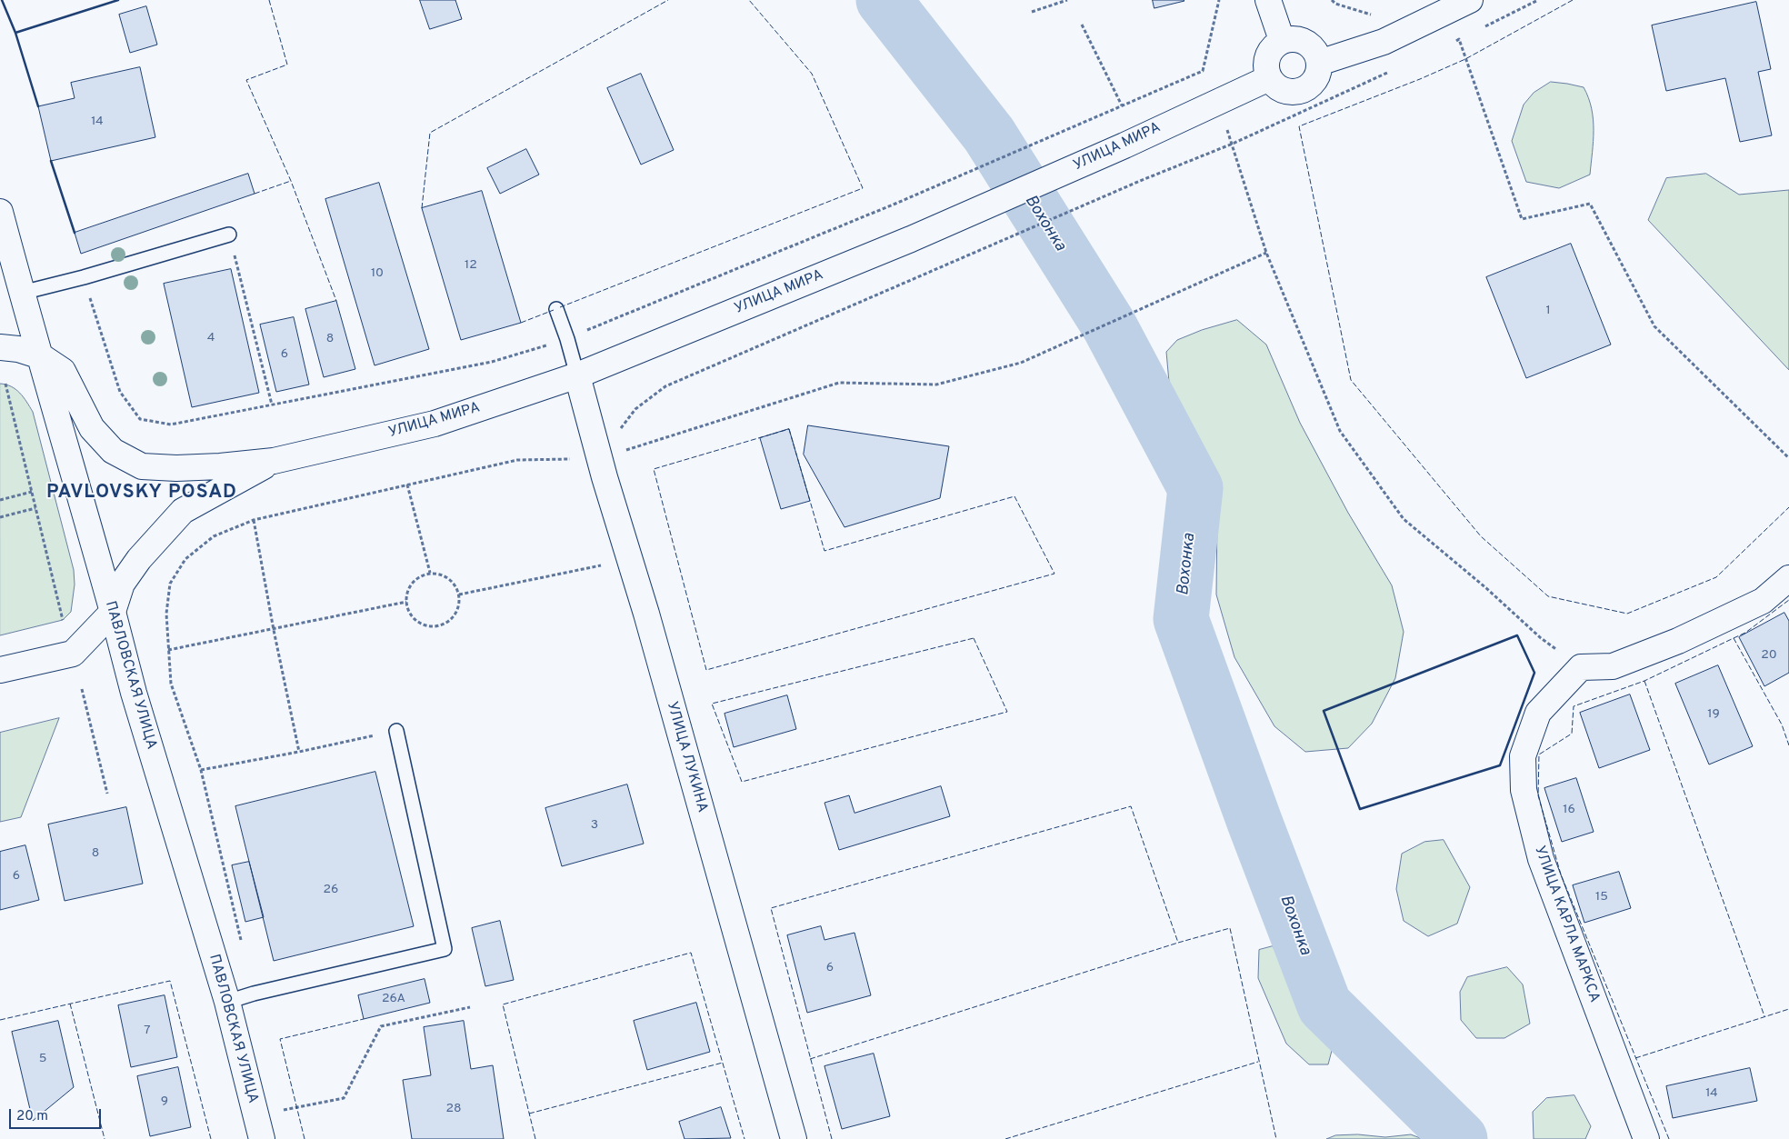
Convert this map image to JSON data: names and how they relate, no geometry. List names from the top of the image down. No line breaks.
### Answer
{"streets":{"street":["УЛИЦА МИРА","ПАВЛОВСКАЯ УЛИЦА","УЛИЦА ЛУКИНА","УЛИЦА КАРЛА МАРКСА"]},"crossings":[["УЛИЦА МИРА","УЛИЦА ЛУКИНА"]],"districts":["PAVLOVSKY POSAD"],"water":["Вохонка"],"house_numbers":["14","12","10","1","4","8","6","20","19","16","3","8","6","26","15","6","26А","7","5","14","9","28"],"scale_bar":"20 m"}
